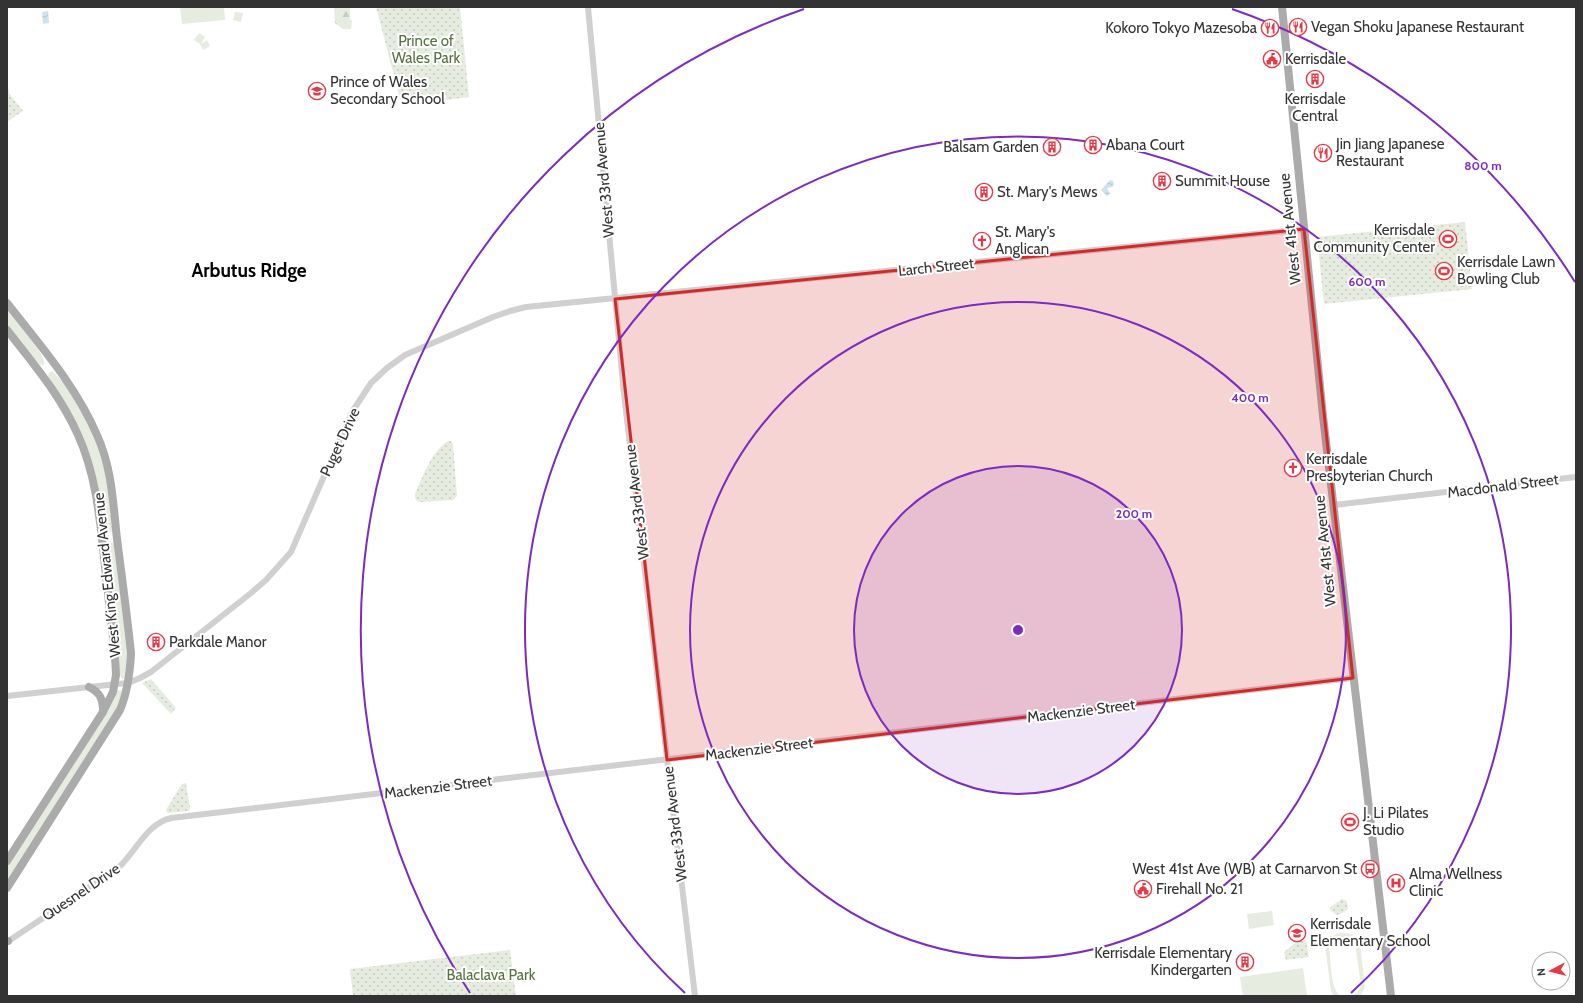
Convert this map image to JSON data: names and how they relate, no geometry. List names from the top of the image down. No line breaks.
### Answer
{"streets":{"main road":["West 41st Avenue","West King Edward Avenue"],"street":["West 33rd Avenue","Larch Street","Puget Drive","Macdonald Street","Mackenzie Street","Quesnel Drive"]},"crossings":[["West 33rd Avenue","Larch Street"],["West 33rd Avenue","Puget Drive"],["West 33rd Avenue","Mackenzie Street"],["West 41st Avenue","Larch Street"],["West 41st Avenue","Macdonald Street"],["West 41st Avenue","Mackenzie Street"],["Larch Street","Puget Drive"],["Puget Drive","West King Edward Avenue"],["Mackenzie Street","Quesnel Drive"]],"districts":["Arbutus Ridge"],"parks":["Prince of Wales Park","Balaclava Park"],"places":{"restaurant":["Vegan Shoku Japanese Restaurant","Kokoro Tokyo Mazesoba","Jin Jiang Japanese Restaurant"],"public building":["Kerrisdale","Firehall No. 21"],"building":["Kerrisdale Central","Abana Court","Balsam Garden","Summit House","St. Mary's Mews","Parkdale Manor","Kerrisdale Elementary Kindergarten"],"school or university":["Prince of Wales Secondary School","Kerrisdale Elementary School"],"sports":["Kerrisdale Community Center","Kerrisdale Lawn Bowling Club","J. Li Pilates Studio"],"church":["St. Mary's Anglican","Kerrisdale Presbyterian Church"],"bus stop":["West 41st Ave (WB) at Carnarvon St"],"hospital":["Alma Wellness Clinic"]},"north":"left","rings":["800 m","600 m","400 m","200 m"]}
